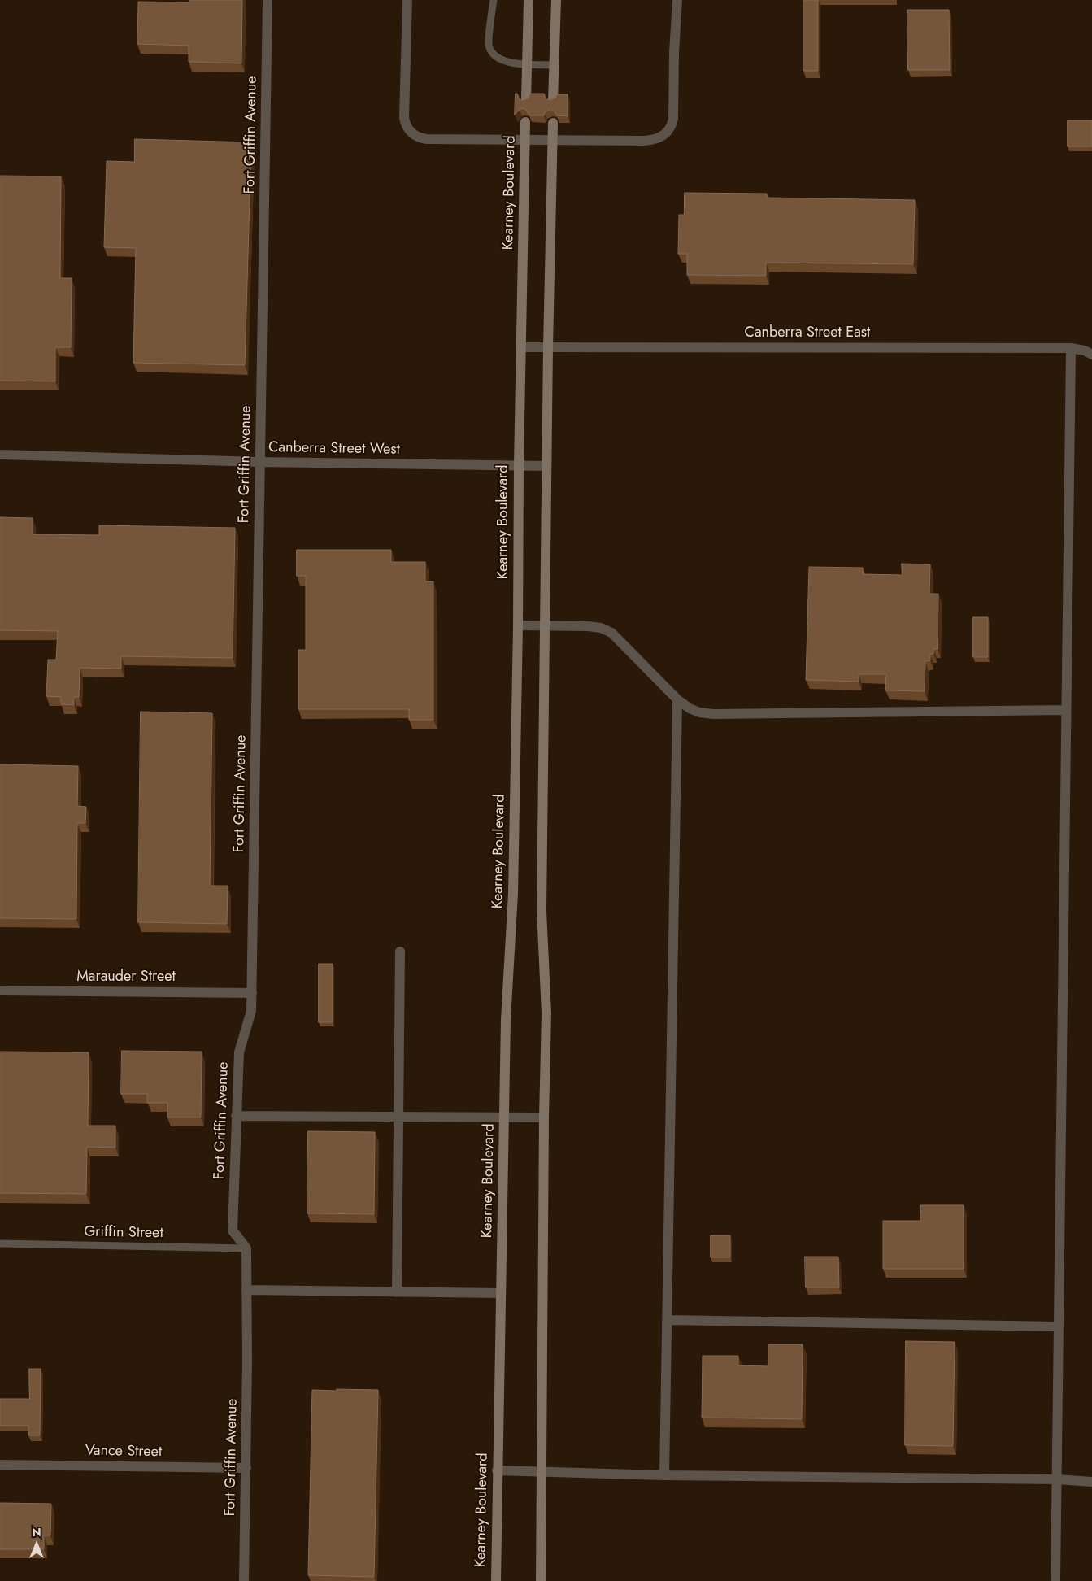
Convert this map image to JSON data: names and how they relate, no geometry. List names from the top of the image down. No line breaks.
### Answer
{"streets":{"street":["Fort Griffin Avenue","Kearney Boulevard","Canberra Street East","Canberra Street West","Marauder Street","Vance Street"],"lane":["Griffin Street"]},"crossings":[["Fort Griffin Avenue","Canberra Street West"],["Fort Griffin Avenue","Marauder Street"],["Fort Griffin Avenue","Griffin Street"],["Fort Griffin Avenue","Vance Street"],["Kearney Boulevard","Canberra Street East"],["Kearney Boulevard","Canberra Street West"]],"north":"top"}
